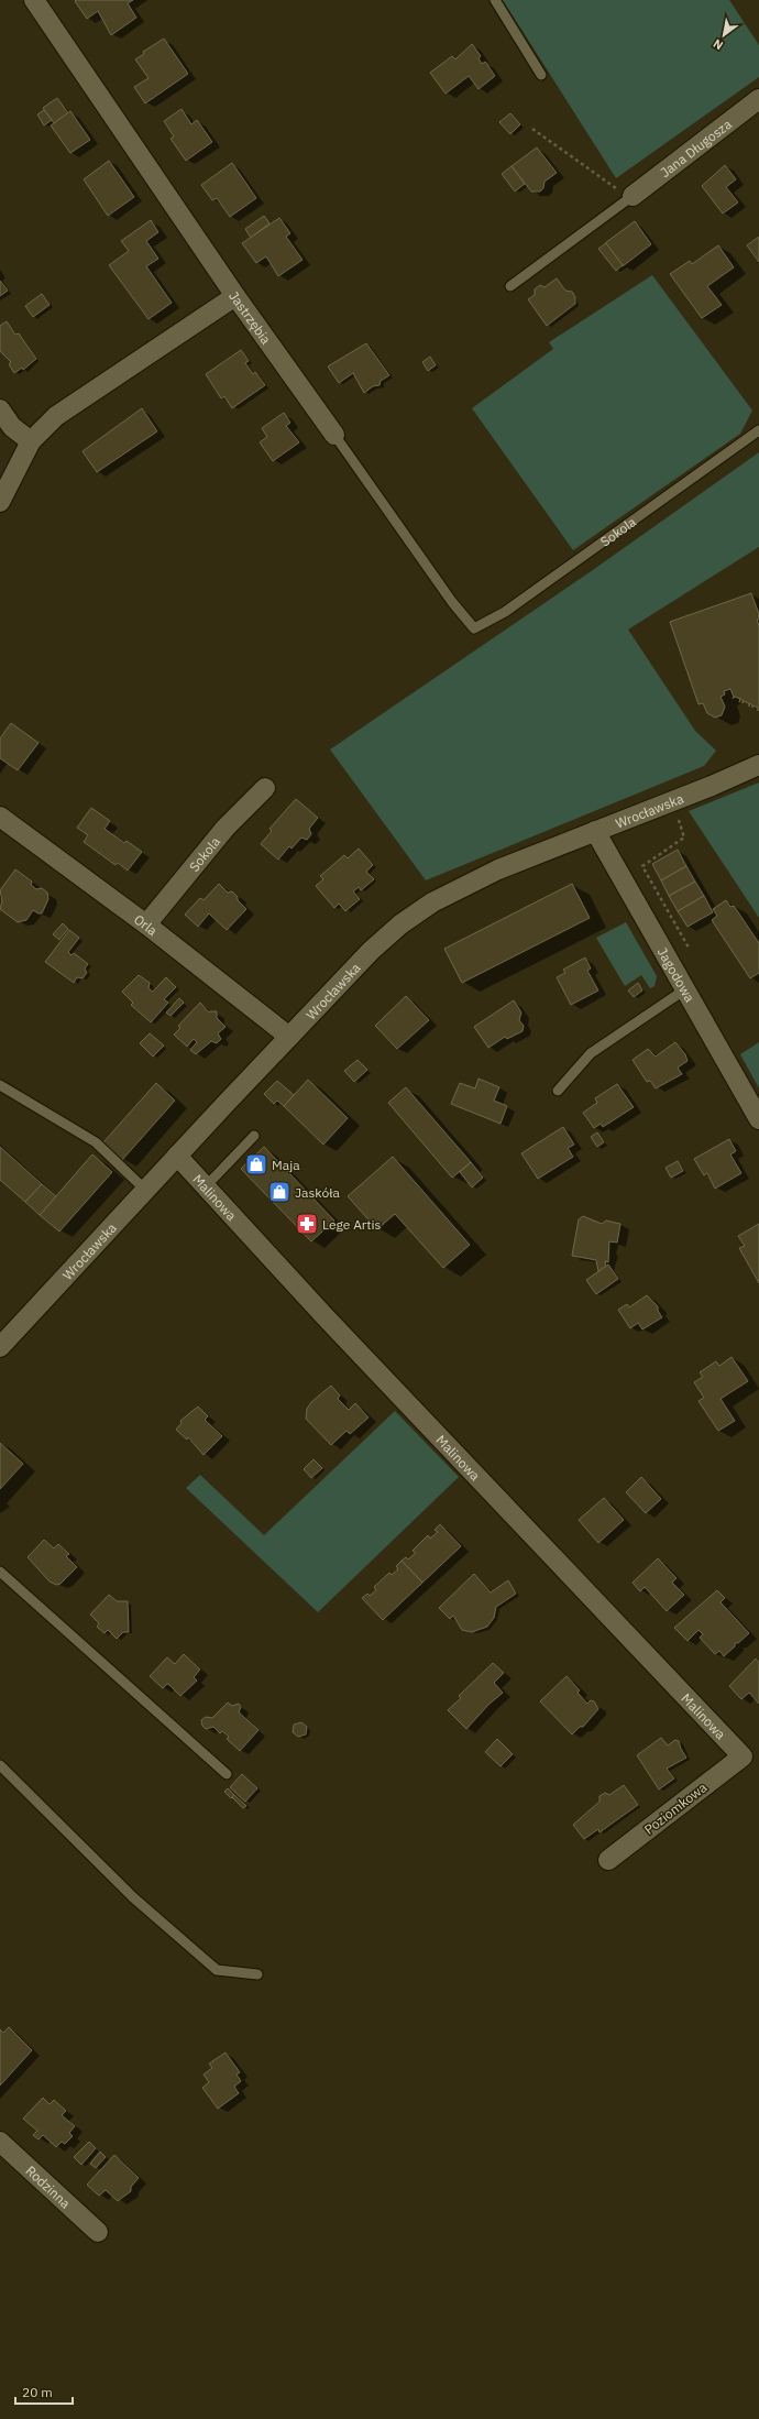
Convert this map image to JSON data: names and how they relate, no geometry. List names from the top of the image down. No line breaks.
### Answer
{"streets":{"street":["Jana Długosza","Jastrzębia","Sokola","Wrocławska","Orla","Jagodowa","Malinowa","Poziomkowa","Rodzinna"]},"crossings":[["Jastrzębia","Sokola"],["Sokola","Orla"],["Wrocławska","Orla"],["Wrocławska","Jagodowa"],["Wrocławska","Malinowa"],["Malinowa","Poziomkowa"]],"places":{"shop":["Maja","Jaskóła"],"pharmacy":["Lege Artis"]},"scale_bar":"20 m","north":"bottom left"}
